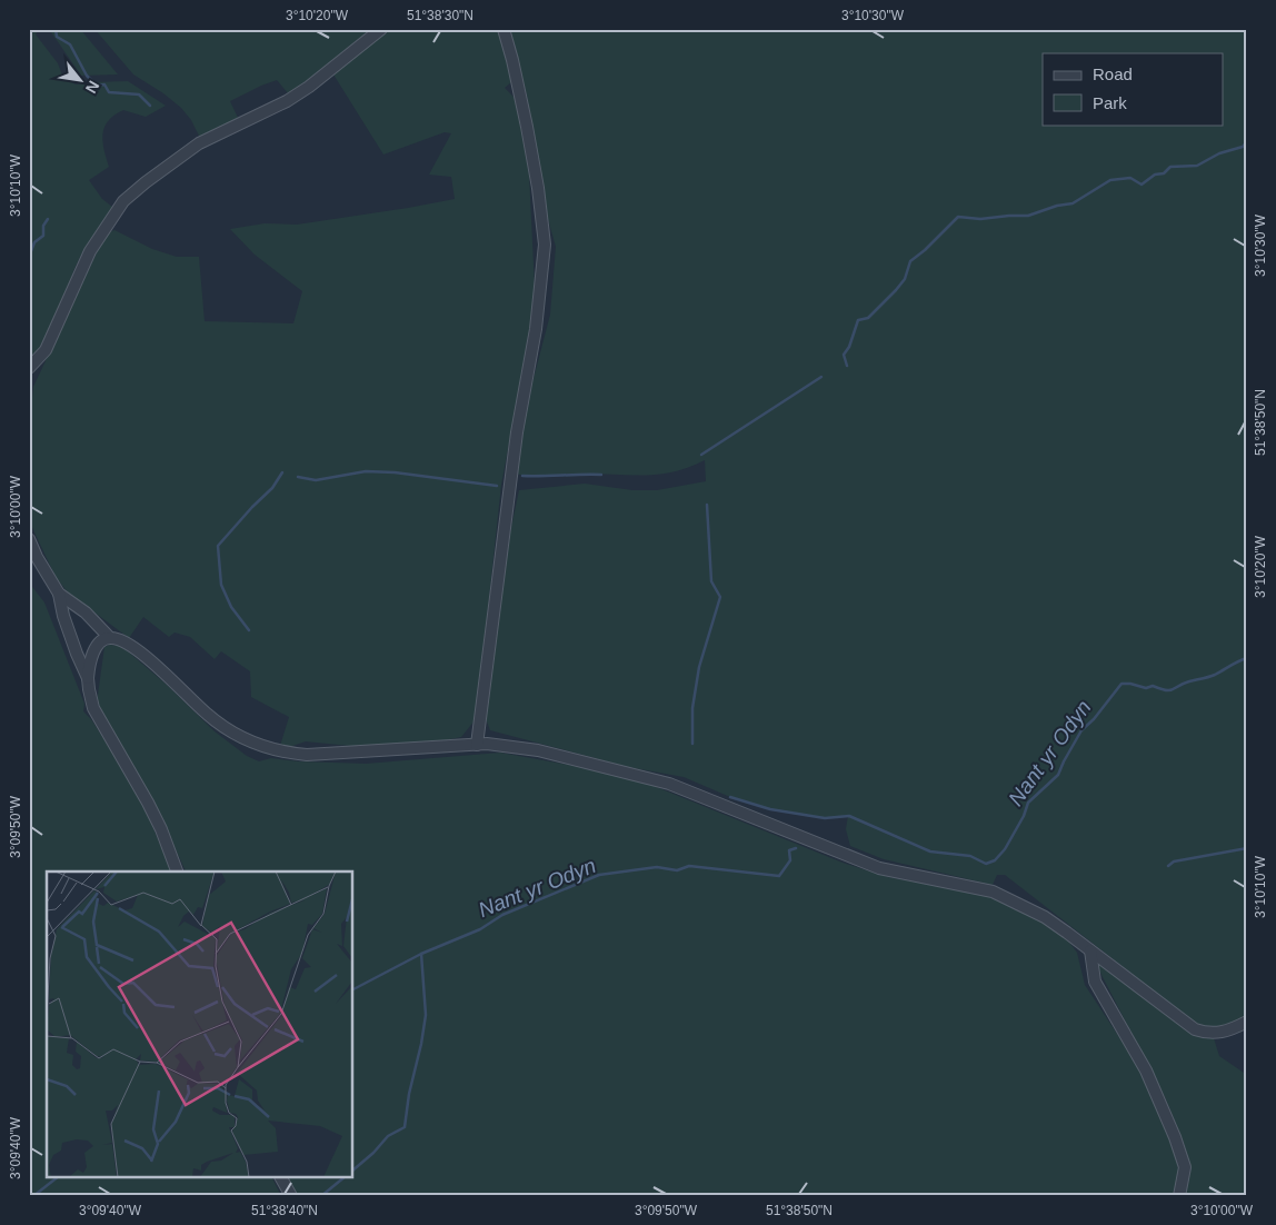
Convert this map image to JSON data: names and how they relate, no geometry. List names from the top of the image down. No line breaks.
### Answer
{"water":["Nant yr Odyn"],"legend":["Road","Park"],"north":"bottom right","coordinates":["3°10'20\"W","51°38'30\"N","3°10'30\"W","3°10'10\"W","51°38'50\"N","3°10'00\"W","3°09'50\"W","3°09'40\"W","51°38'40\"N"]}
